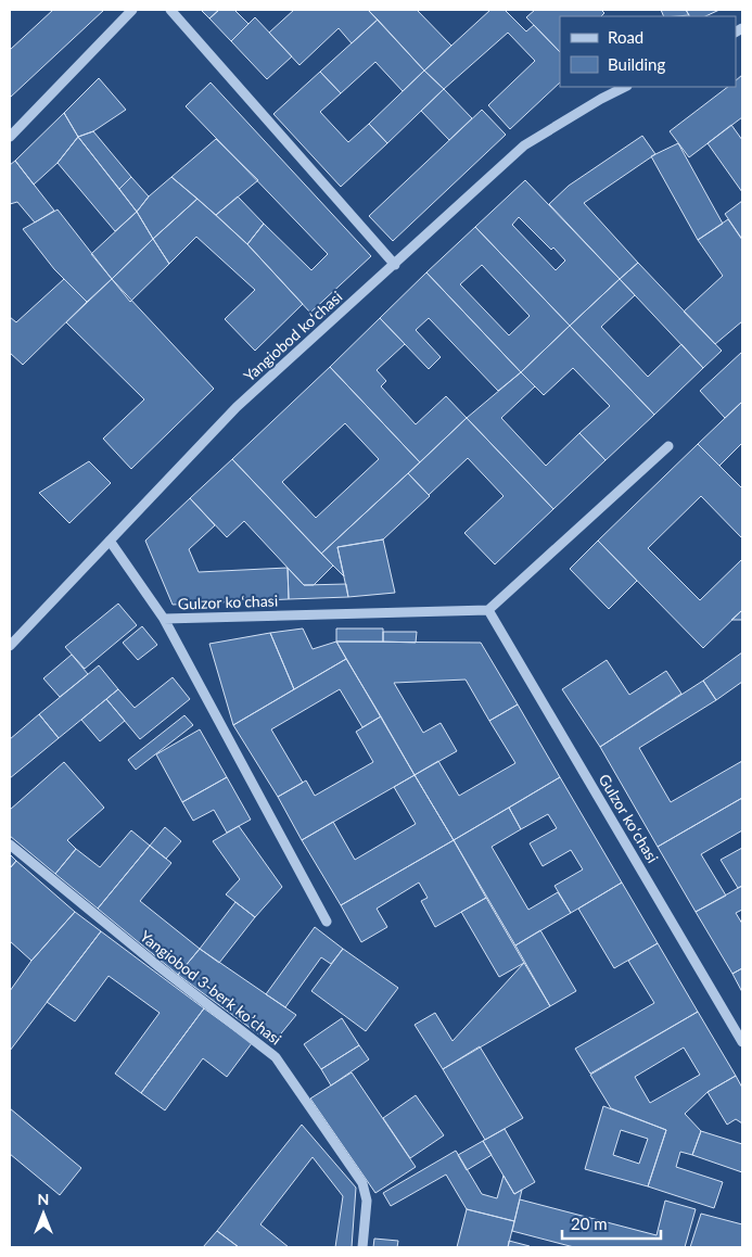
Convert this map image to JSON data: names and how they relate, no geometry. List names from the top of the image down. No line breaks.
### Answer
{"streets":{"street":["Yangiobod koʻchasi","Gulzor koʻchasi","Yangiobod 3-berk koʼchasi"]},"legend":["Road","Building"],"scale_bar":"20 m","north":"top"}
